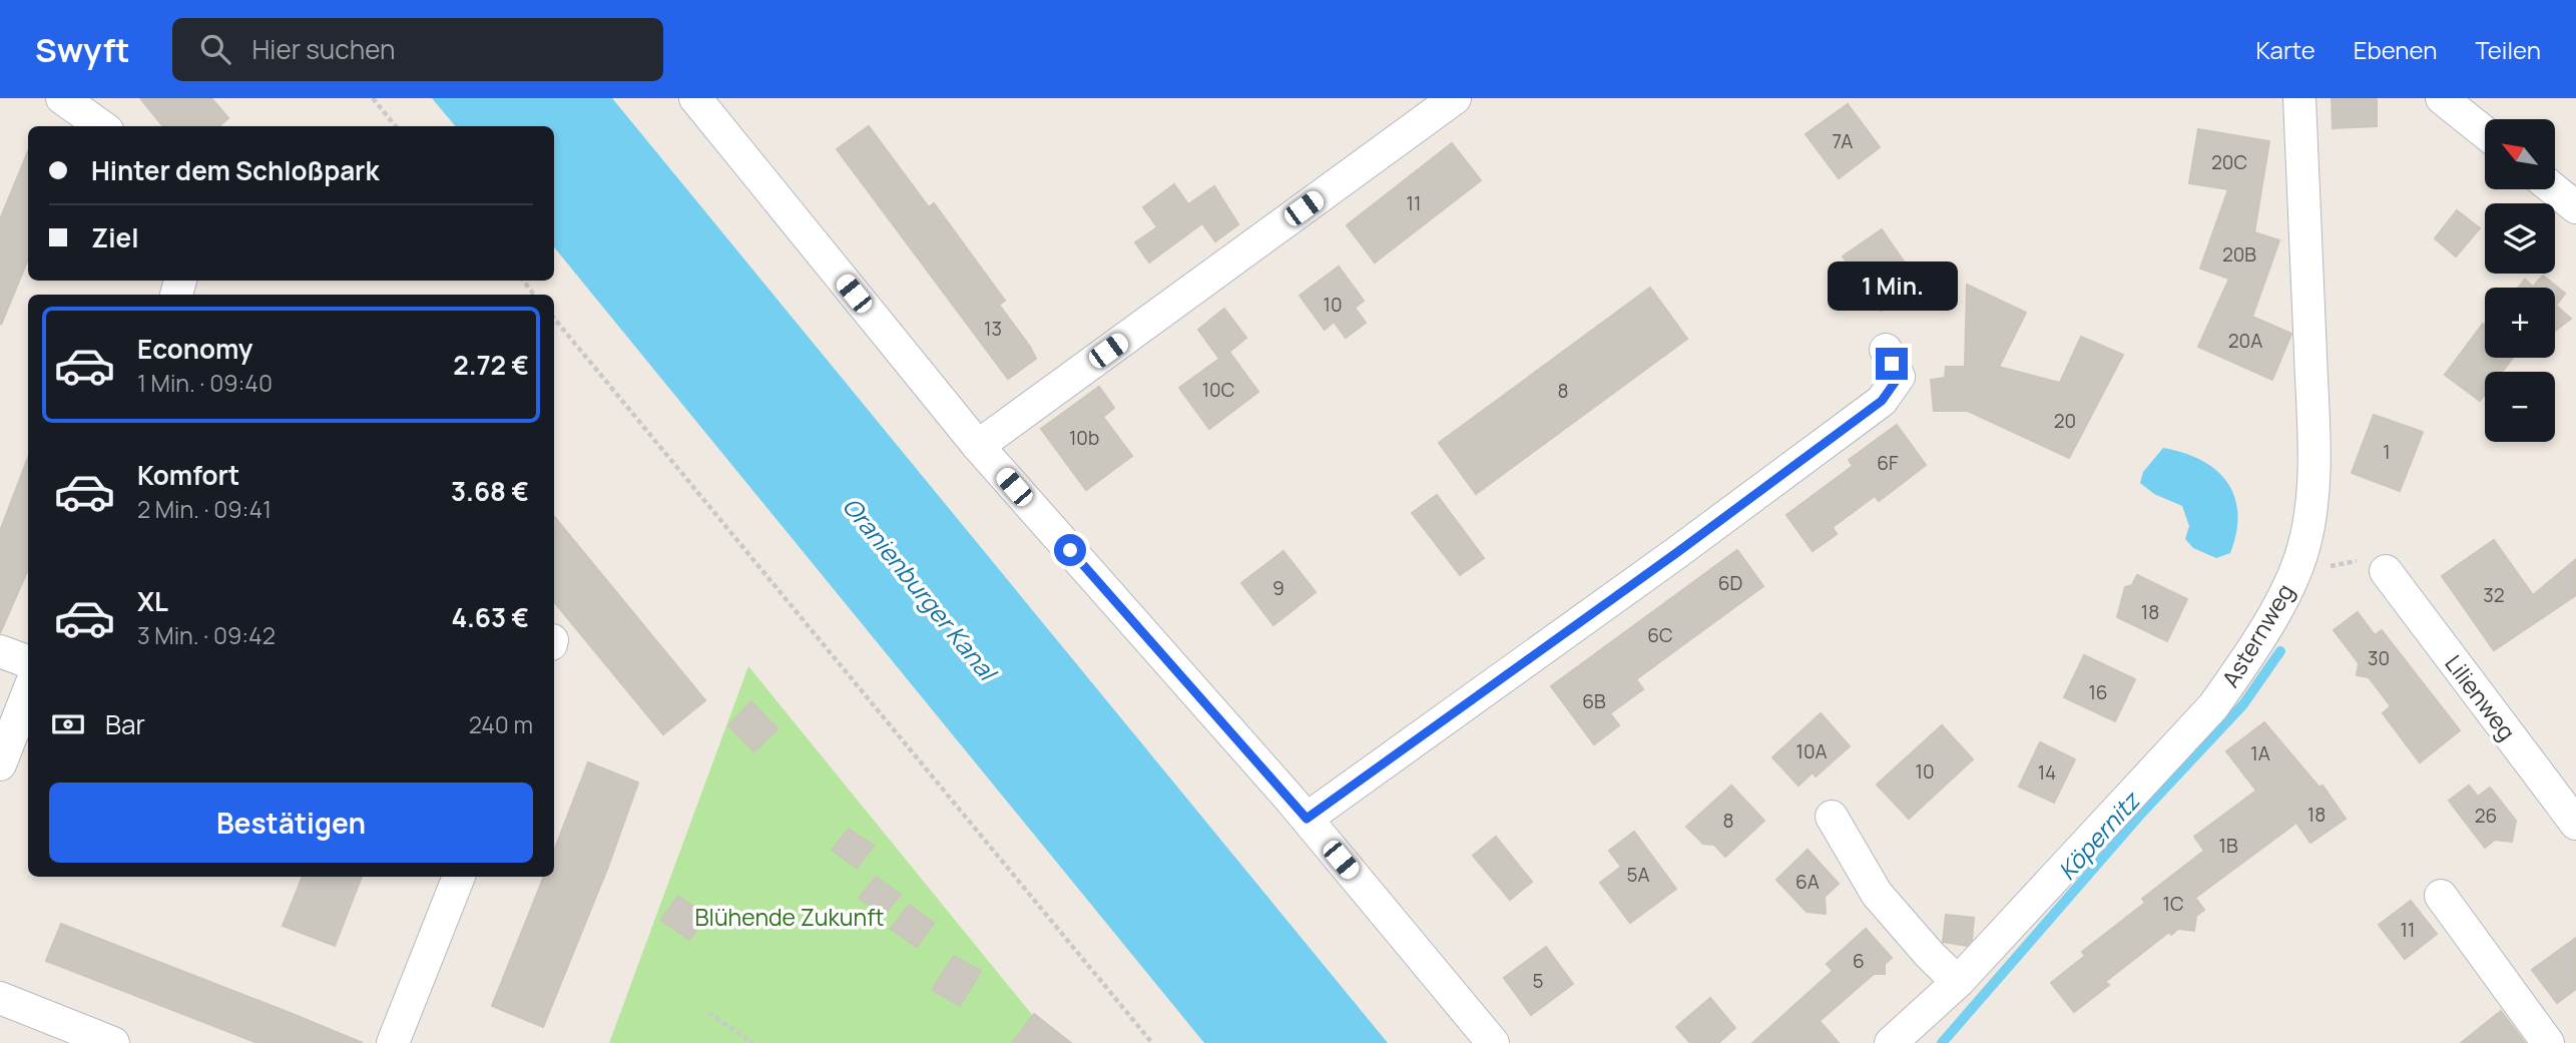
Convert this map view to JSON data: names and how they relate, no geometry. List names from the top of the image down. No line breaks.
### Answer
{"streets":{"street":["Asternweg","Lilienweg"]},"water":["Oranienburger Kanal","Köpernitz"],"parks":["Blühende Zukunft"],"house_numbers":["7A","20C","11","20B","10","13","20A","10C","8","20","10b","1","6F","6D","9","32","18","6C","30","16","6B","10A","1A","10","14","18","26","8","1B","5A","6A","1C","11","6","5"],"north":"top left","page":{"header":"Swyft","search":"Hier suchen","nav":["Karte","Ebenen","Teilen"],"map_buttons":["+","−"],"banner":["Hinter dem Schloßpark","Ziel"],"bubble":"1 Min.","list":[{"name":"Economy","note":"1 Min. · 09:40","value":"2.72 €"},{"name":"Komfort","note":"2 Min. · 09:41","value":"3.68 €"},{"name":"XL","note":"3 Min. · 09:42","value":"4.63 €"}],"pay":["Bar","240 m"],"buttons":"Bestätigen"}}
